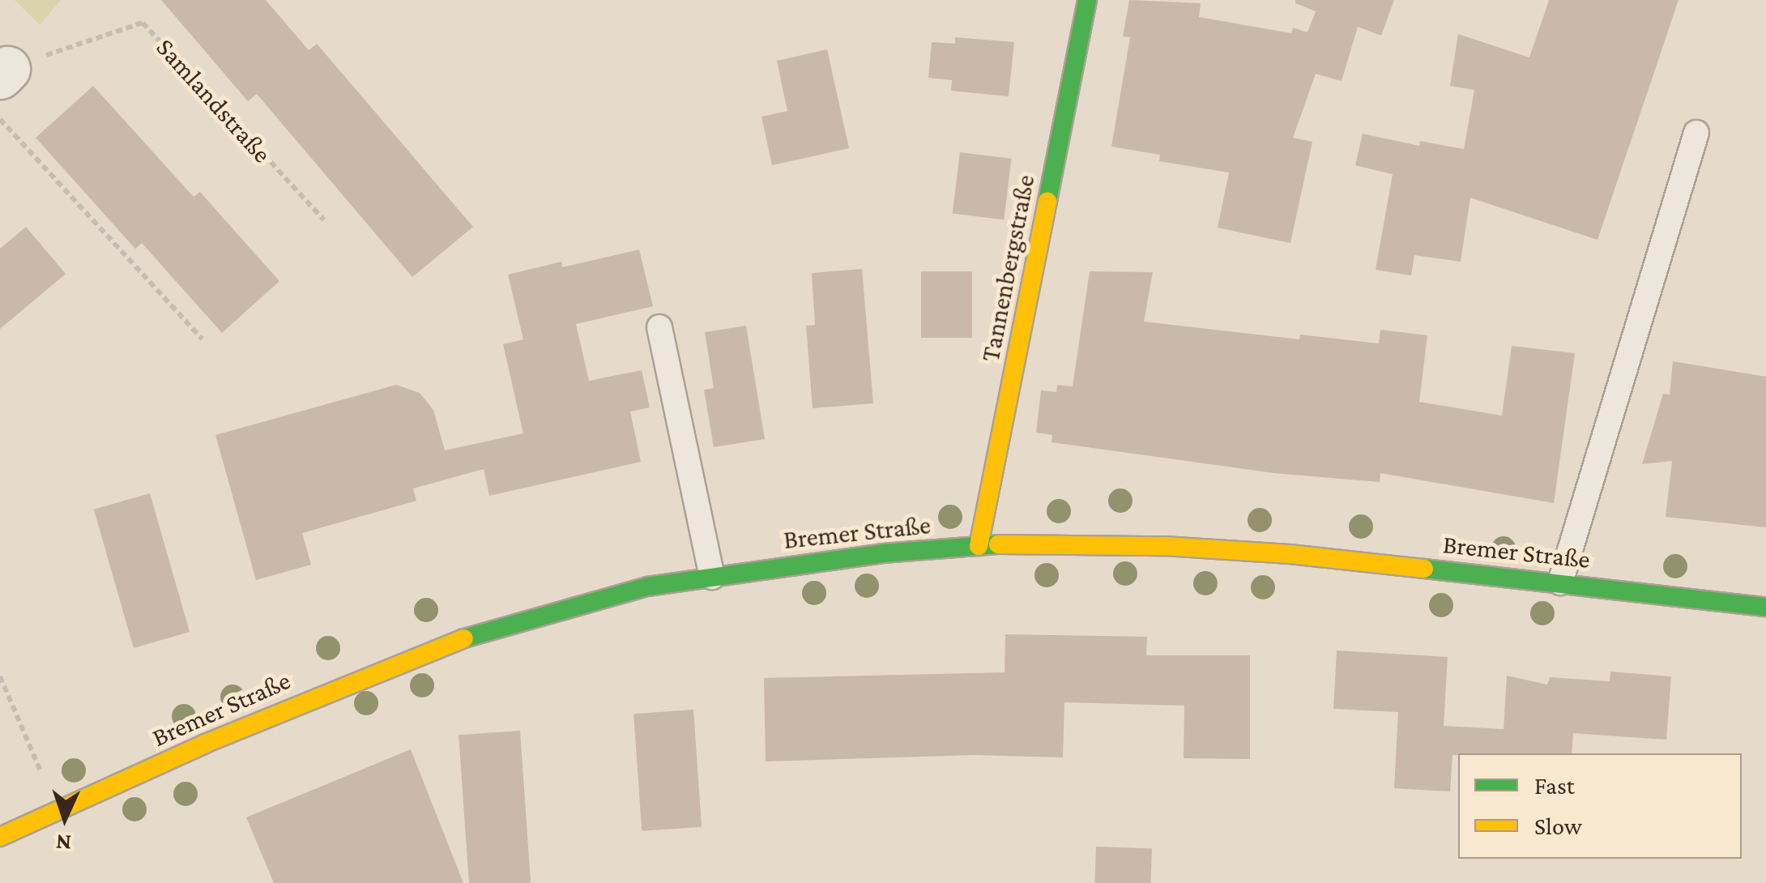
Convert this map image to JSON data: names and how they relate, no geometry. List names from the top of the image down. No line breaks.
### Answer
{"streets":{"main road":["Tannenbergstraße","Bremer Straße"],"path":["Samlandstraße"]},"crossings":[["Tannenbergstraße","Bremer Straße"]],"legend":["Fast","Slow"],"north":"bottom"}
